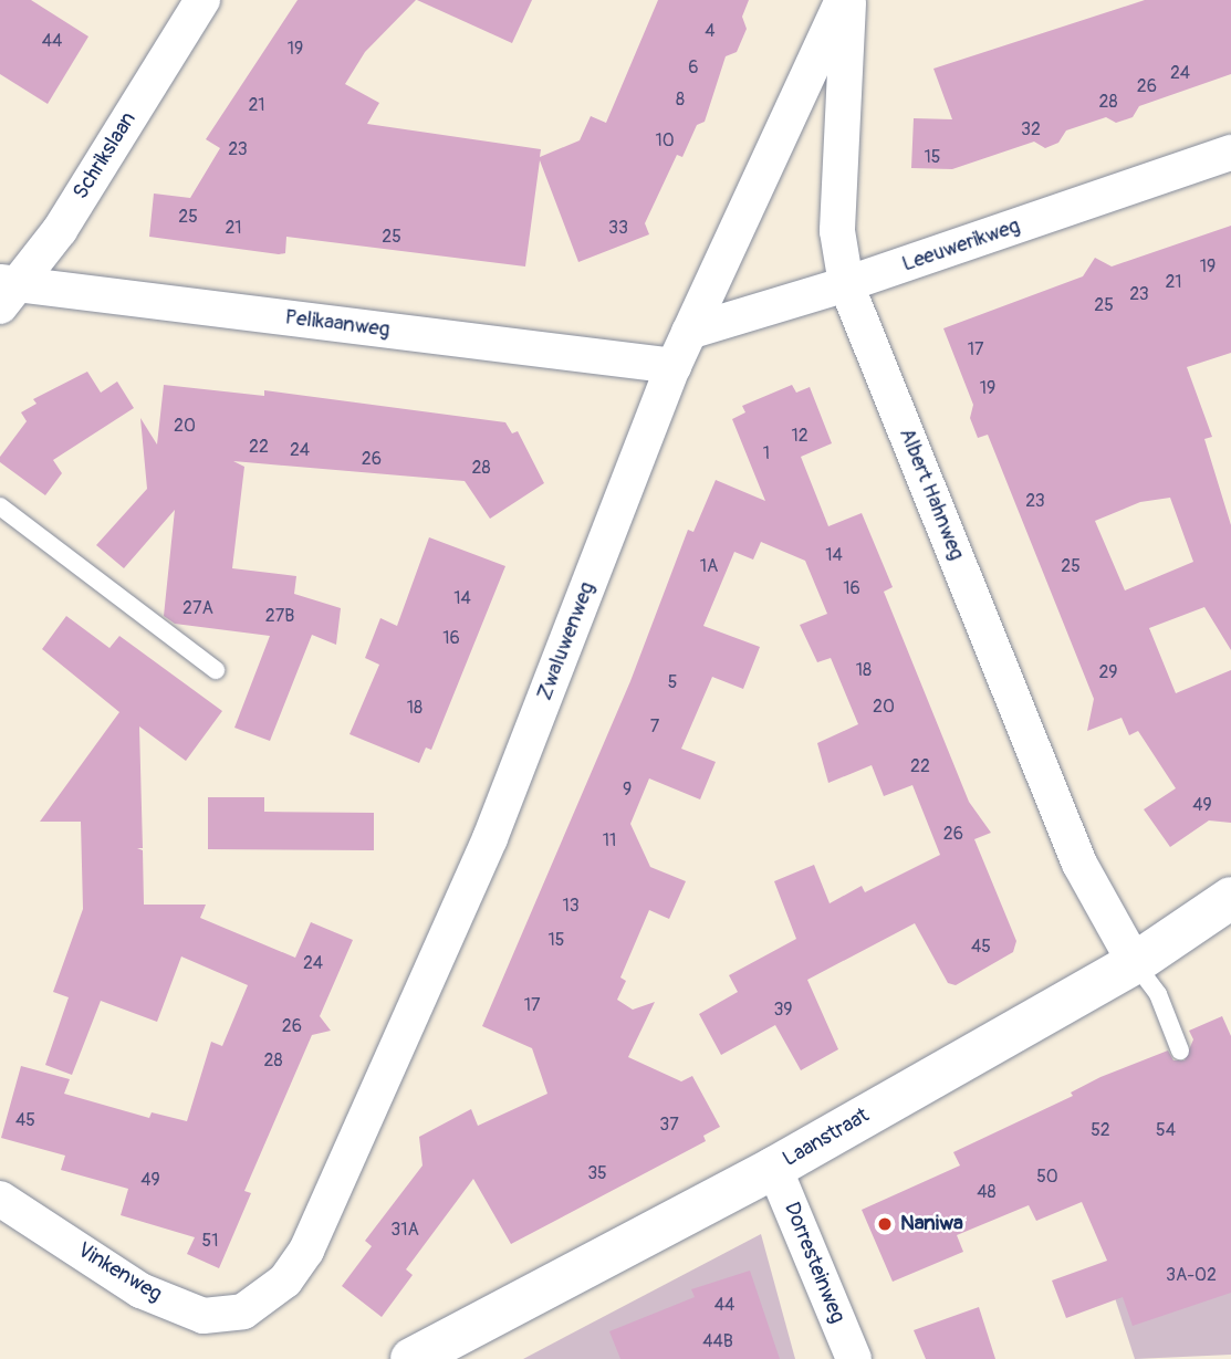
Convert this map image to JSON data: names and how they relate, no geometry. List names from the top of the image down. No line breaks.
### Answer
{"streets":{"street":["Schrikslaan","Leeuwerikweg","Pelikaanweg","Albert Hahnweg","Zwaluwenweg","Laanstraat","Dorresteinweg","Vinkenweg"]},"crossings":[["Schrikslaan","Pelikaanweg"],["Leeuwerikweg","Albert Hahnweg"],["Leeuwerikweg","Zwaluwenweg"],["Pelikaanweg","Zwaluwenweg"],["Albert Hahnweg","Zwaluwenweg"],["Albert Hahnweg","Laanstraat"],["Zwaluwenweg","Vinkenweg"],["Laanstraat","Dorresteinweg"]],"places":["Naniwa"],"house_numbers":["4","44","19","6","24","26","8","28","21","32","10","23","15","25","21","33","25","19","21","23","25","17","19","20","12","22","24","1","26","28","23","14","1A","25","16","14","27A","27B","16","18","29","5","20","18","7","22","9","49","26","11","13","15","45","24","17","39","26","28","45","37","52","54","35","50","49","48","31A","51","3A-02","44","44B"]}
